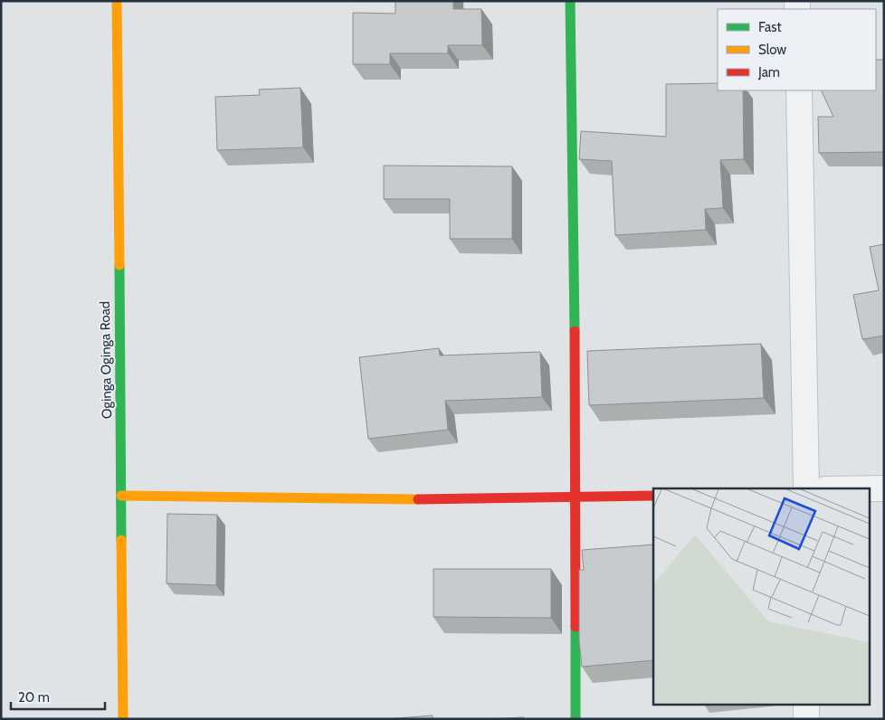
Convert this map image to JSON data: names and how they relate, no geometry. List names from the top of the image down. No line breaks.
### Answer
{"streets":{"street":["Oginga Oginga Road"]},"legend":["Fast","Slow","Jam"],"scale_bar":"20 m"}
